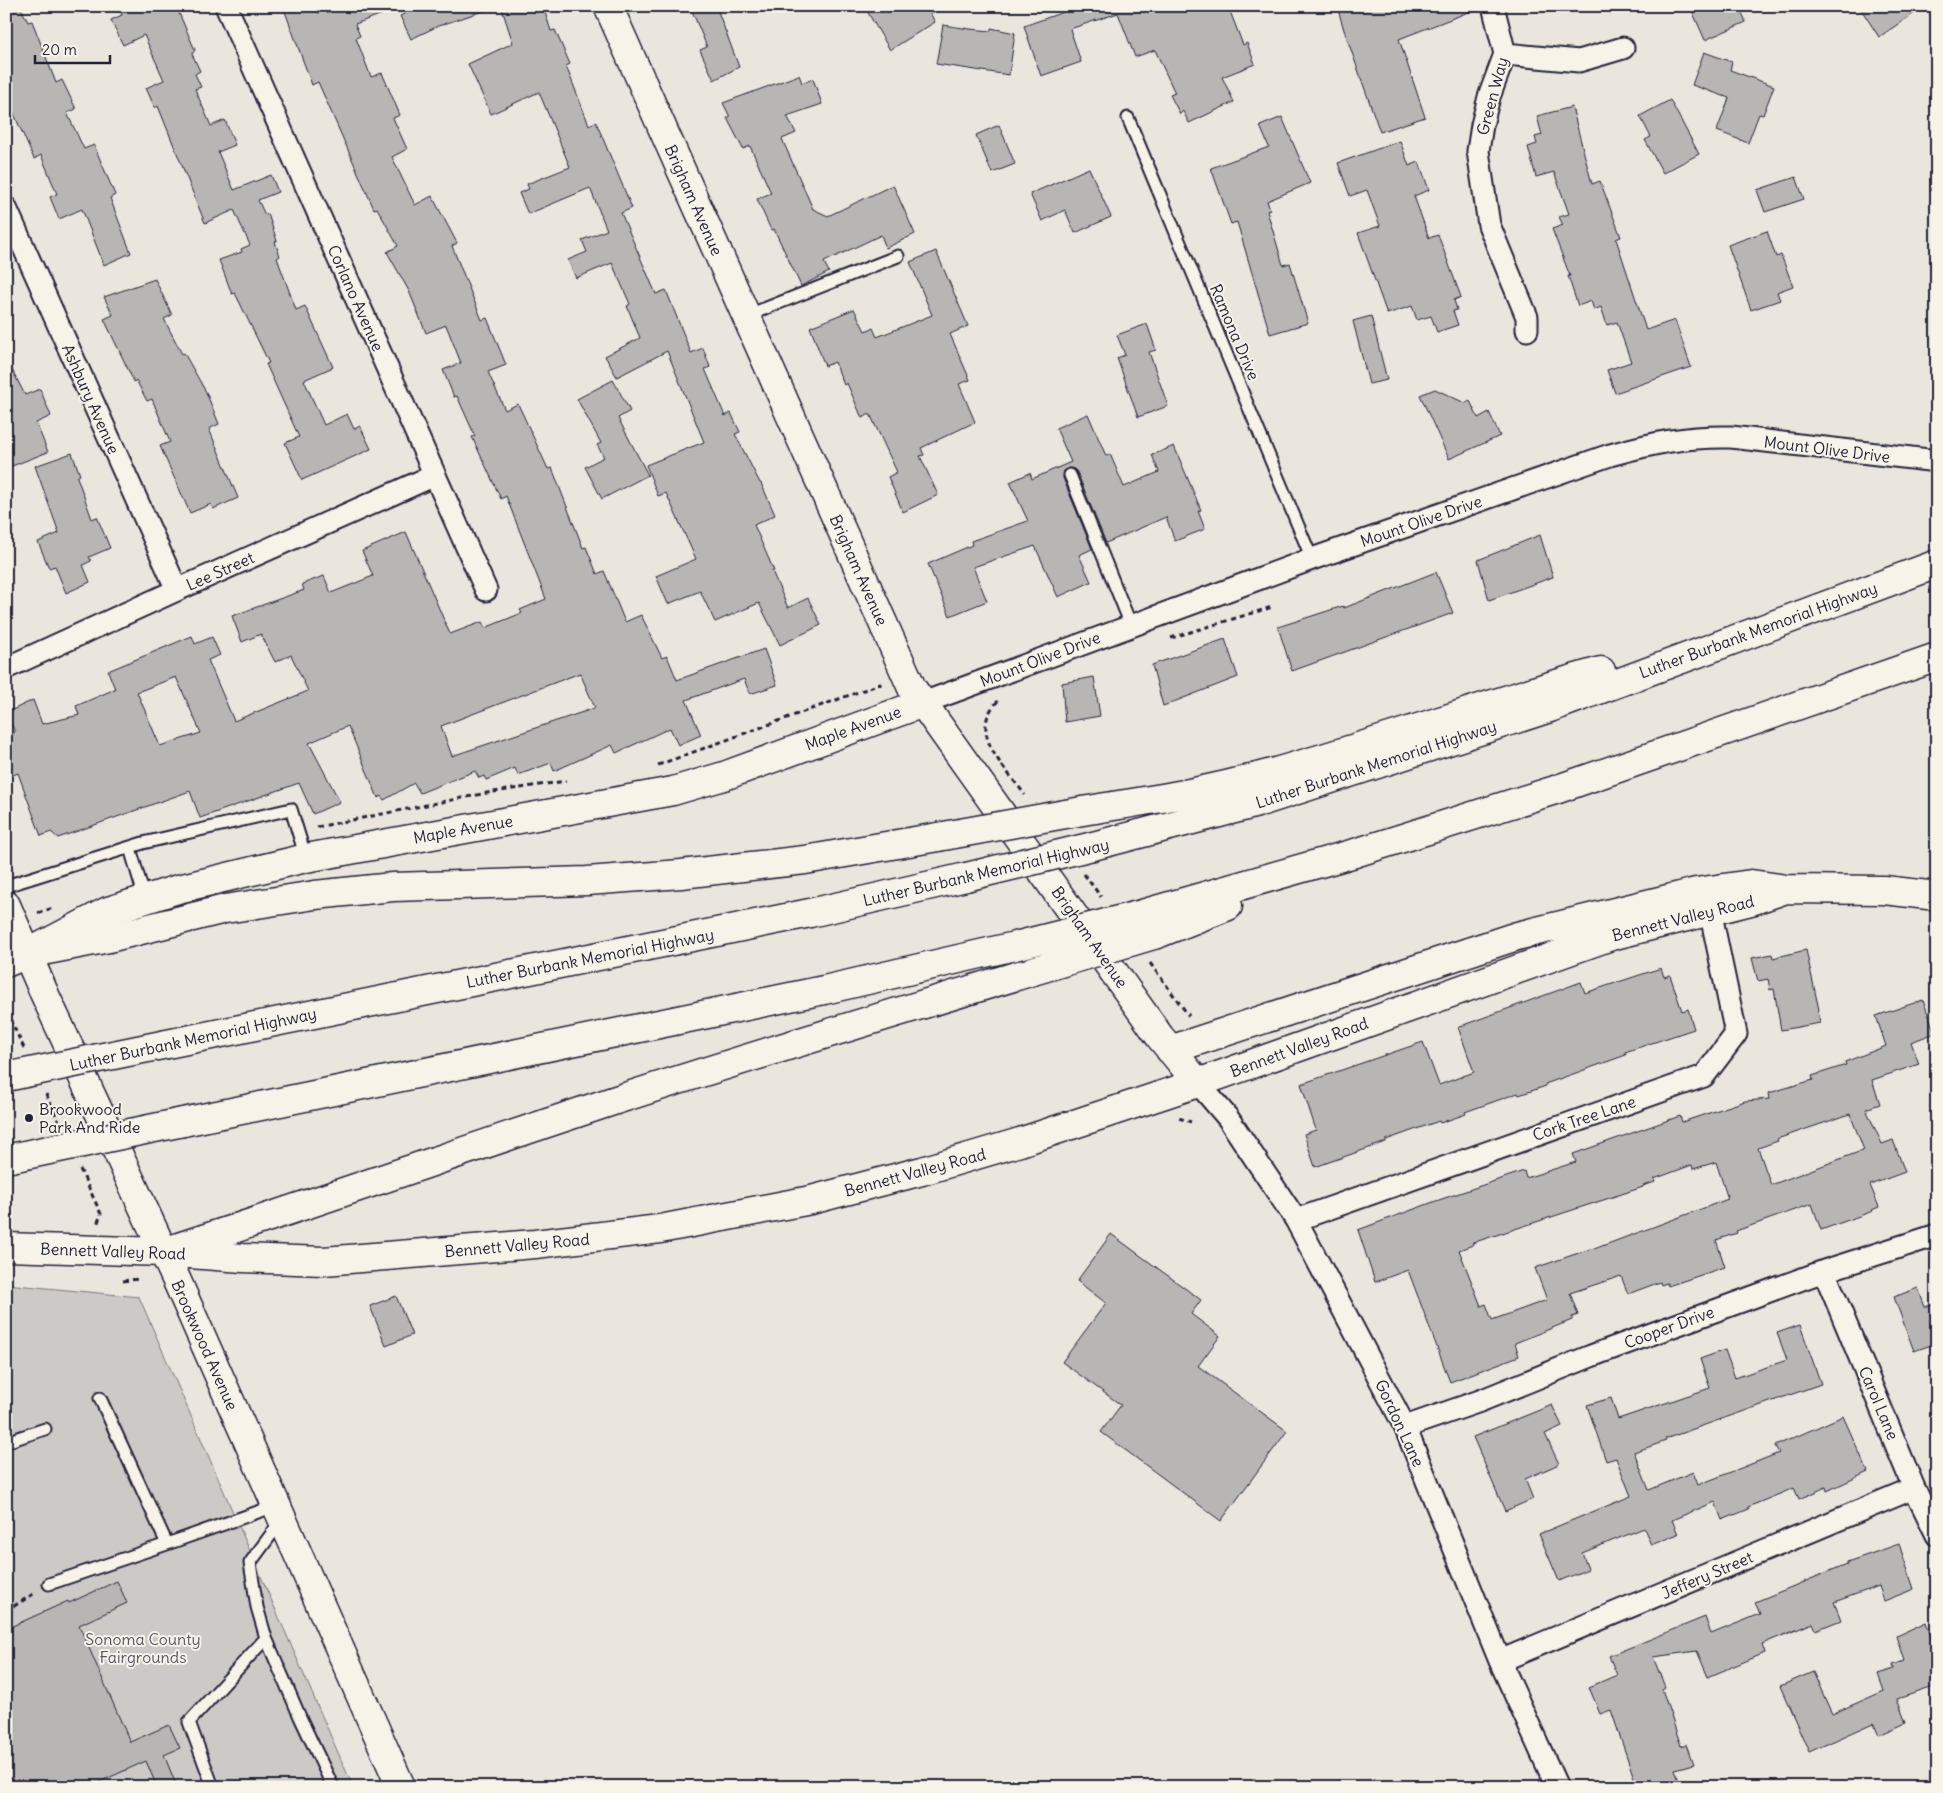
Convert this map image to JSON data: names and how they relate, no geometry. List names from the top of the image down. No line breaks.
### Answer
{"streets":{"main road":["Brigham Avenue","Luther Burbank Memorial Highway","Maple Avenue","Bennett Valley Road","Brookwood Avenue"],"street":["Green Way","Corlano Avenue","Ashbury Avenue","Mount Olive Drive","Lee Street","Cork Tree Lane","Cooper Drive","Carol Lane","Gordon Lane","Jeffery Street"],"lane":["Ramona Drive"]},"crossings":[["Brigham Avenue","Mount Olive Drive"],["Brigham Avenue","Maple Avenue"],["Brigham Avenue","Bennett Valley Road"],["Brigham Avenue","Gordon Lane"],["Corlano Avenue","Lee Street"],["Ramona Drive","Mount Olive Drive"],["Ashbury Avenue","Lee Street"],["Mount Olive Drive","Maple Avenue"],["Maple Avenue","Brookwood Avenue"],["Bennett Valley Road","Cork Tree Lane"],["Bennett Valley Road","Brookwood Avenue"],["Bennett Valley Road","Gordon Lane"],["Cork Tree Lane","Gordon Lane"],["Cooper Drive","Carol Lane"],["Cooper Drive","Gordon Lane"],["Carol Lane","Jeffery Street"],["Gordon Lane","Jeffery Street"]],"parks":["Sonoma County Fairgrounds"],"places":["Brookwood Park And Ride"],"scale_bar":"20 m"}
